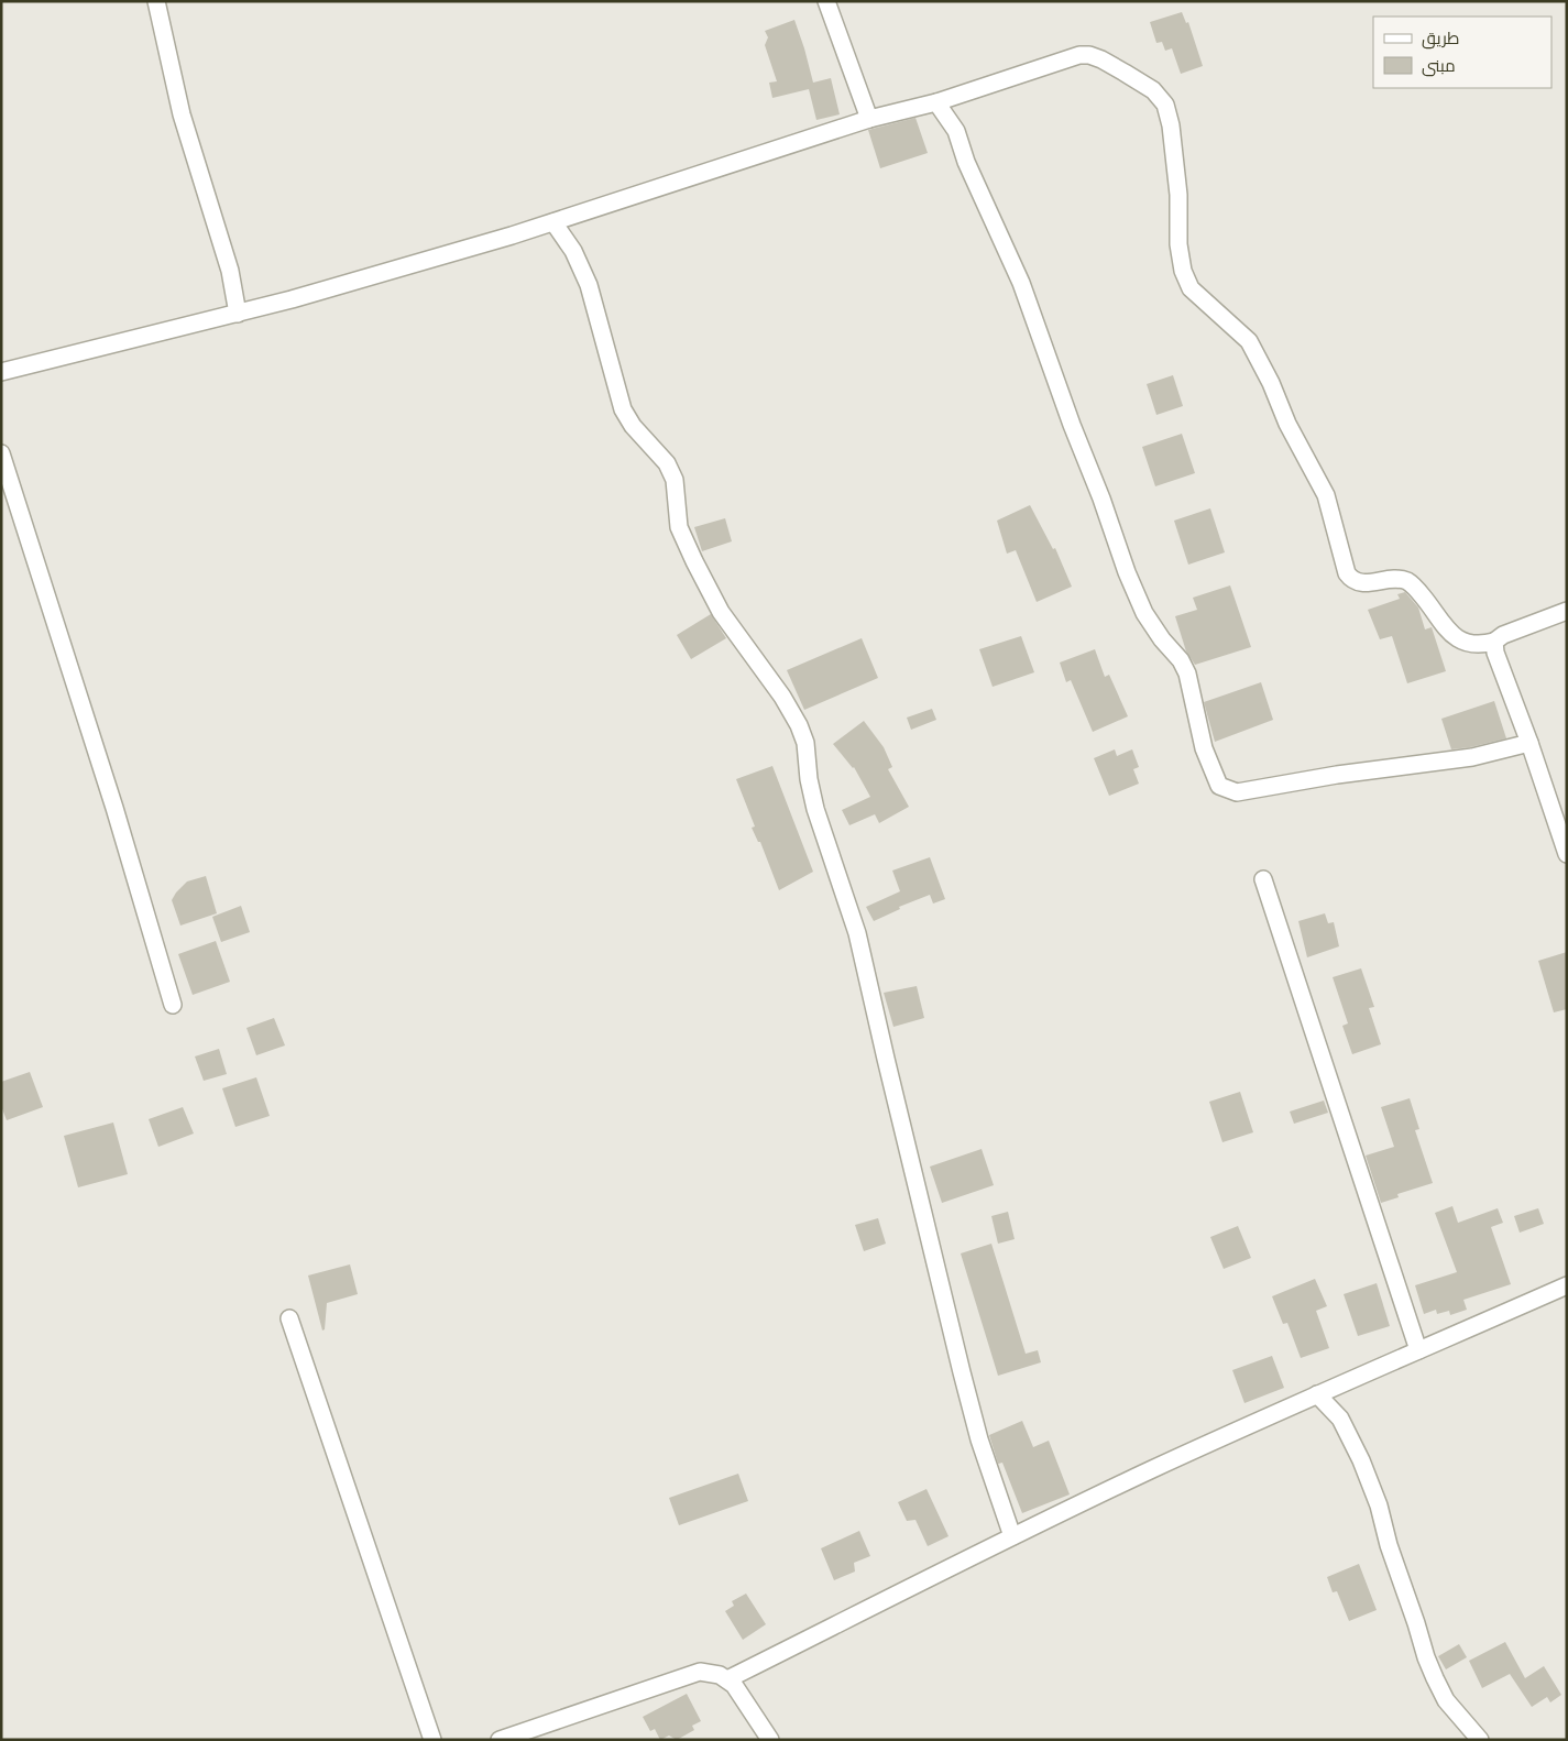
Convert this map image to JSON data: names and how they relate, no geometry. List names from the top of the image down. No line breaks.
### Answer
{"legend":["طريق","مبنى"]}
